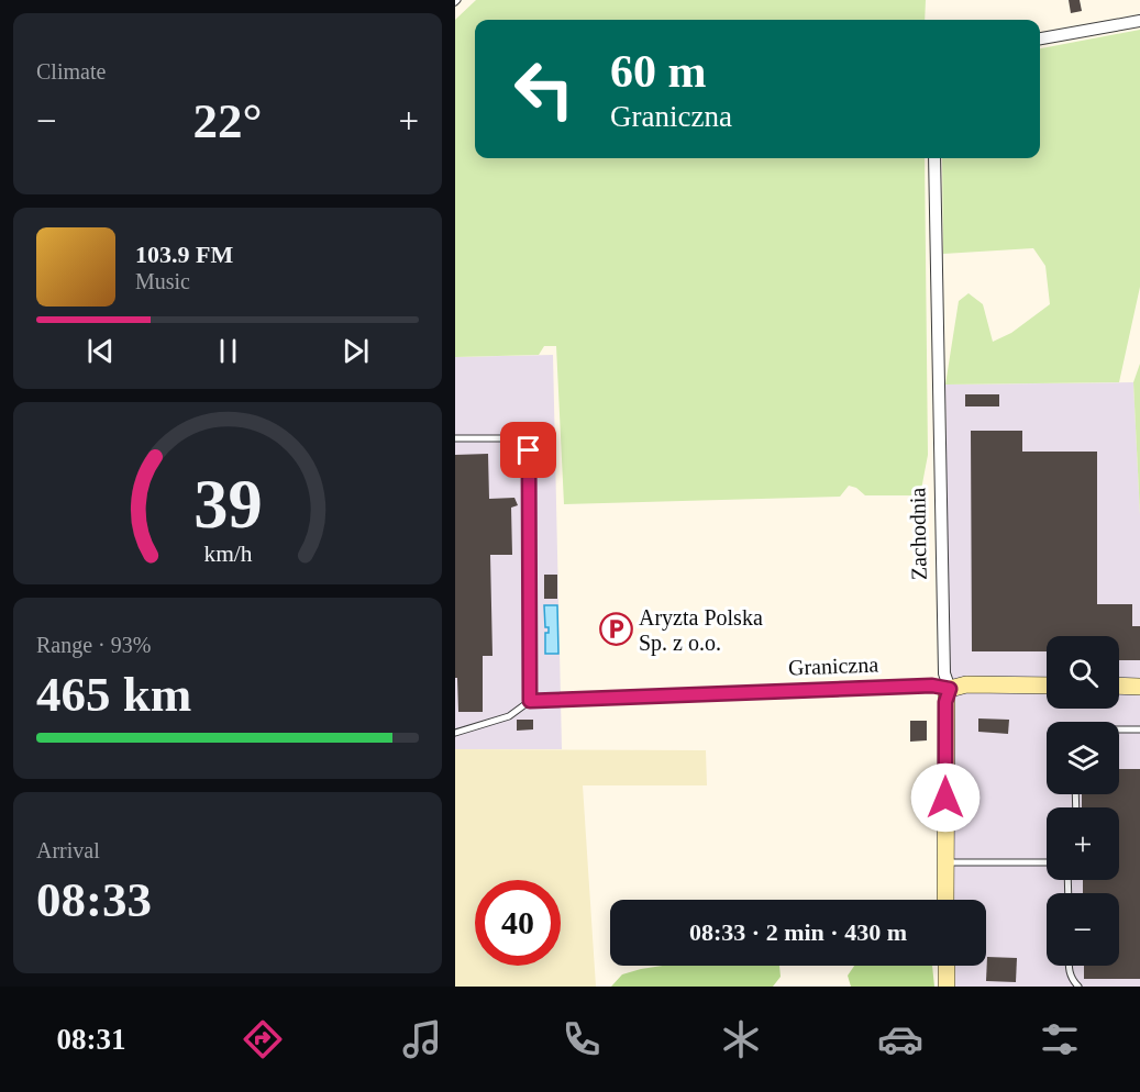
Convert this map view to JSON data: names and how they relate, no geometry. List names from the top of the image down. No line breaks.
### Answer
{"streets":{"street":["Zachodnia","Graniczna"]},"crossings":[["Zachodnia","Graniczna"]],"places":{"parking":["Aryzta Polska Sp. z o.o."]},"page":{"tile":["Climate",["Range · 93%","465 km"],["Arrival","08:33"]],"turn":["60 m","Graniczna"],"heat":["−","22°","+"],"song":["103.9 FM","Music"],"map_buttons":["+","−"],"limit":"40","trip":"08:33 · 2 min · 430 m","tabs":"08:31","gauge":["39","km/h"]}}
